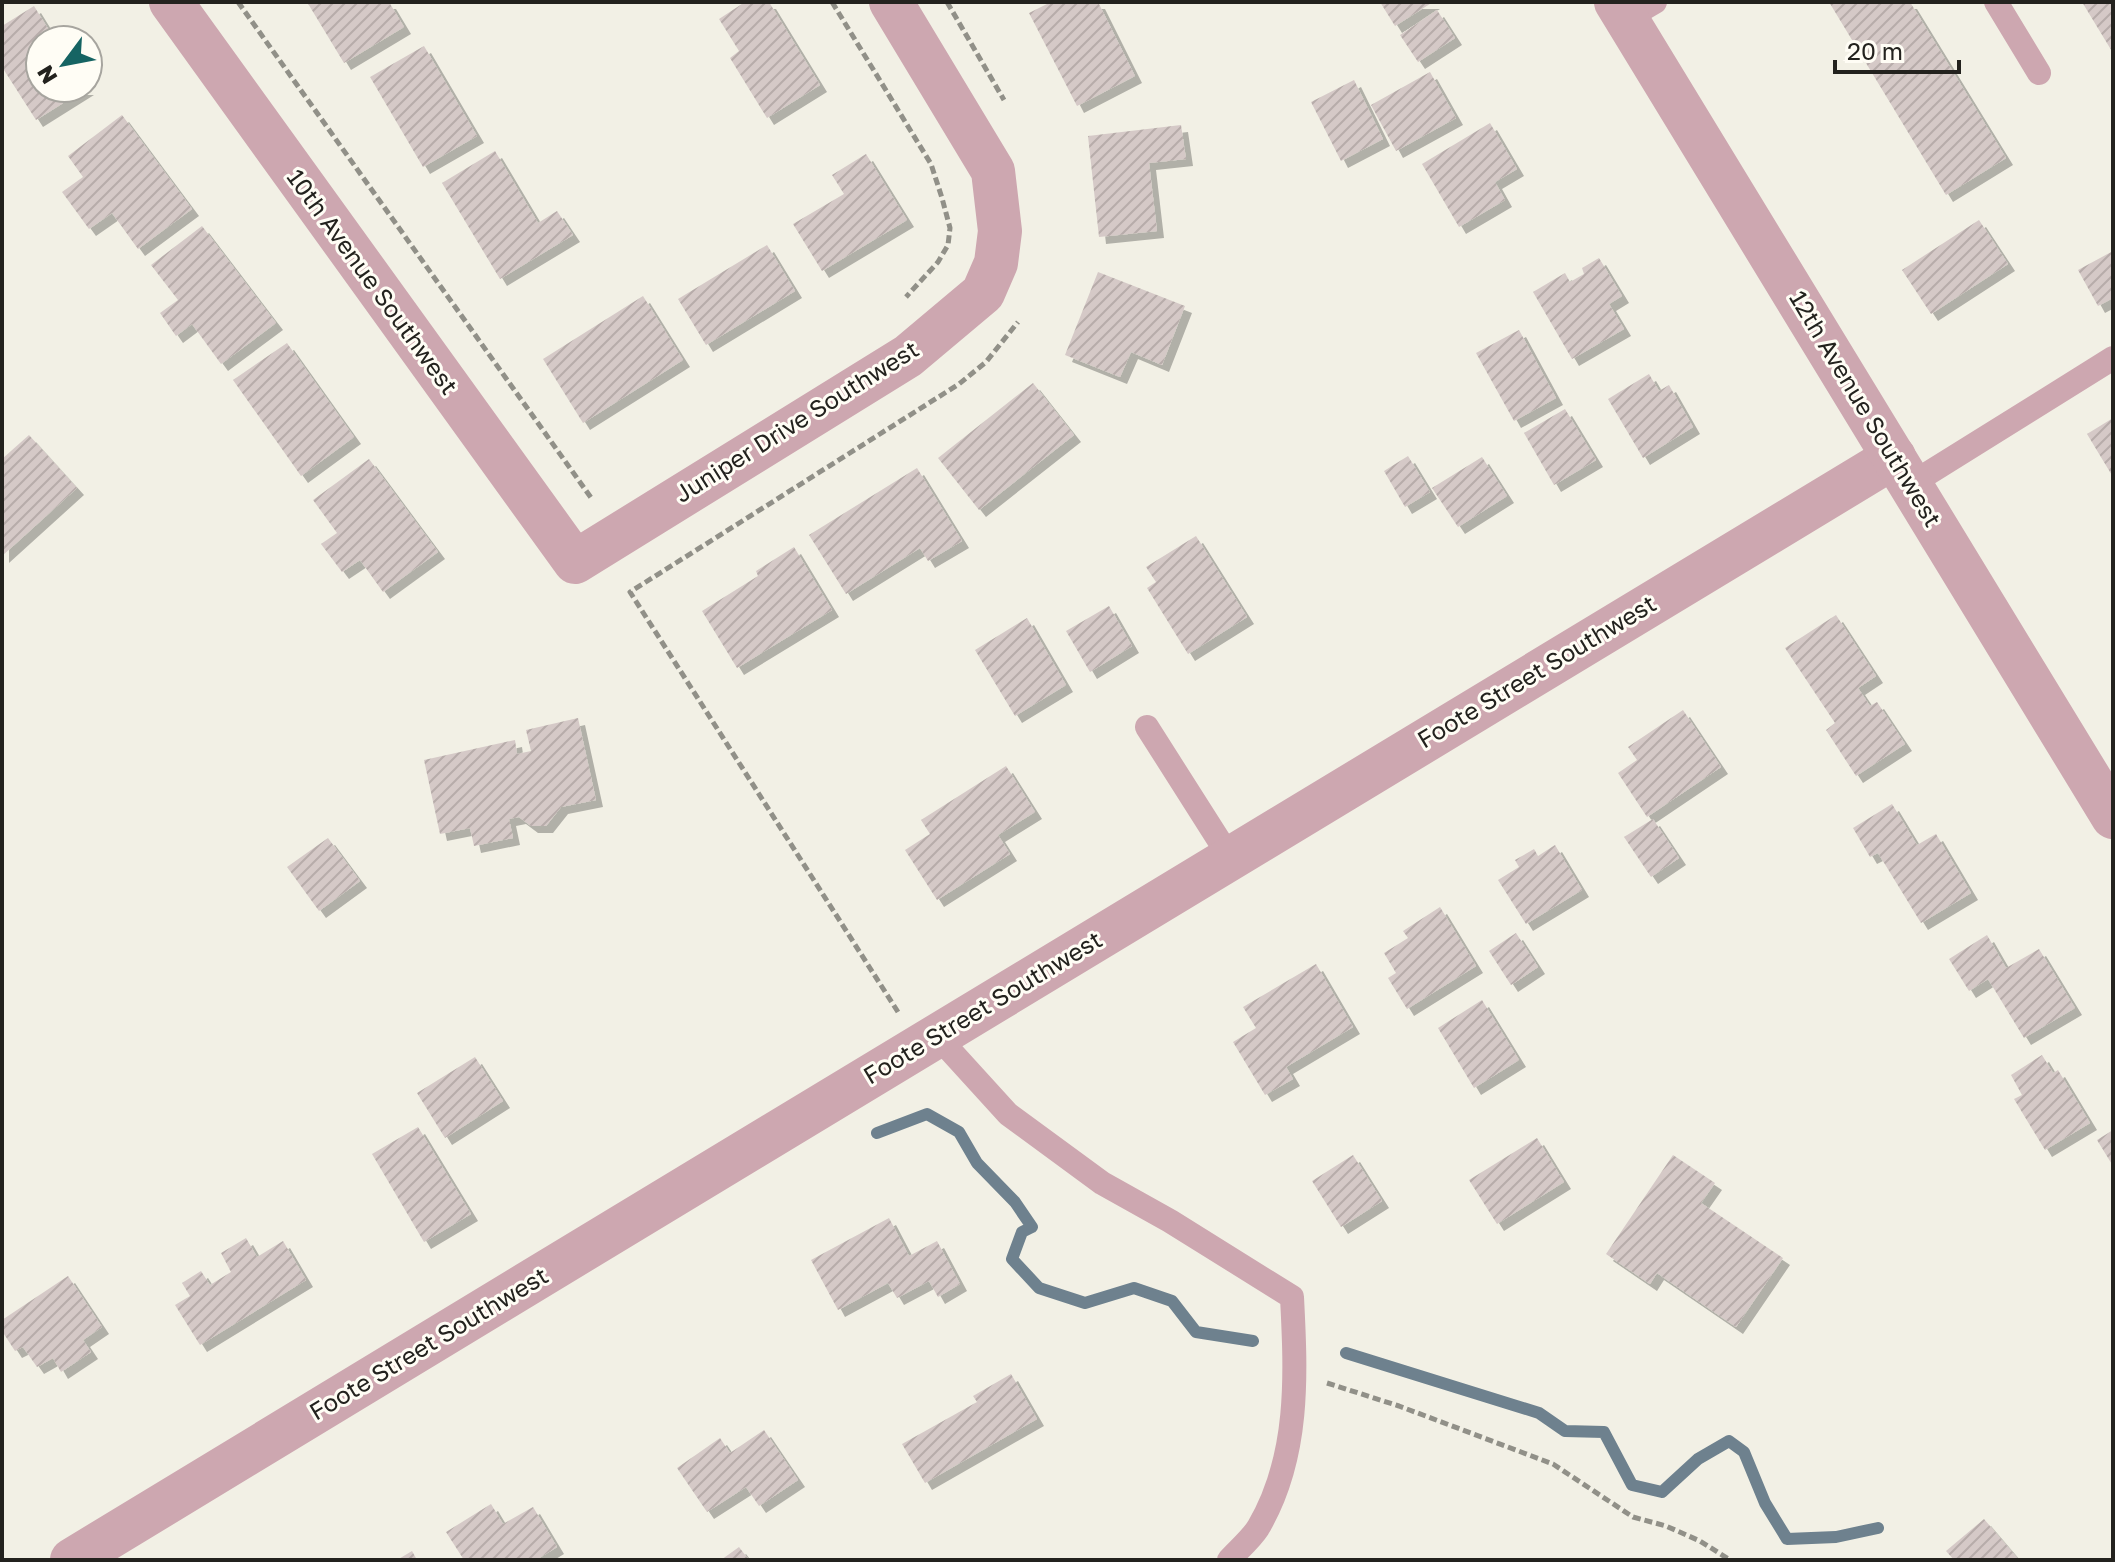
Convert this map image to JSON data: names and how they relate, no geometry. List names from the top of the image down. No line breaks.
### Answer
{"streets":{"street":["10th Avenue Southwest","12th Avenue Southwest","Juniper Drive Southwest","Foote Street Southwest"]},"crossings":[["10th Avenue Southwest","Juniper Drive Southwest"],["12th Avenue Southwest","Foote Street Southwest"]],"scale_bar":"20 m","north":"bottom left"}
